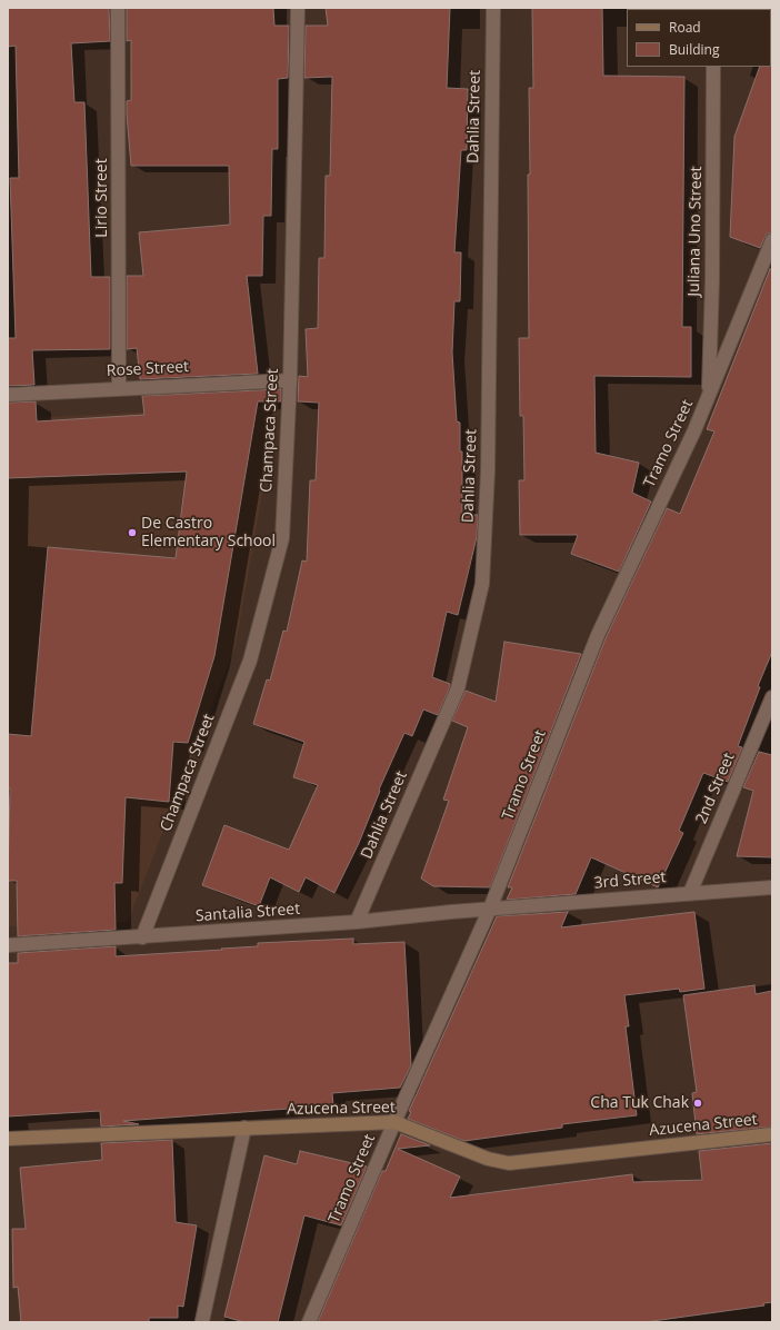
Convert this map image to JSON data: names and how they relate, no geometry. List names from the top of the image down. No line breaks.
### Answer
{"streets":{"street":["Dahlia Street","Lirio Street","Juliana Uno Street","Rose Street","Champaca Street","Tramo Street","2nd Street","3rd Street","Santalia Street","Azucena Street"]},"crossings":[["Dahlia Street","Santalia Street"],["Lirio Street","Rose Street"],["Juliana Uno Street","Tramo Street"],["Rose Street","Champaca Street"],["Champaca Street","Santalia Street"],["Tramo Street","3rd Street"],["Tramo Street","Santalia Street"],["Tramo Street","Azucena Street"],["2nd Street","3rd Street"],["3rd Street","Santalia Street"]],"places":["De Castro Elementary School","Cha Tuk Chak"],"legend":["Road","Building"]}
